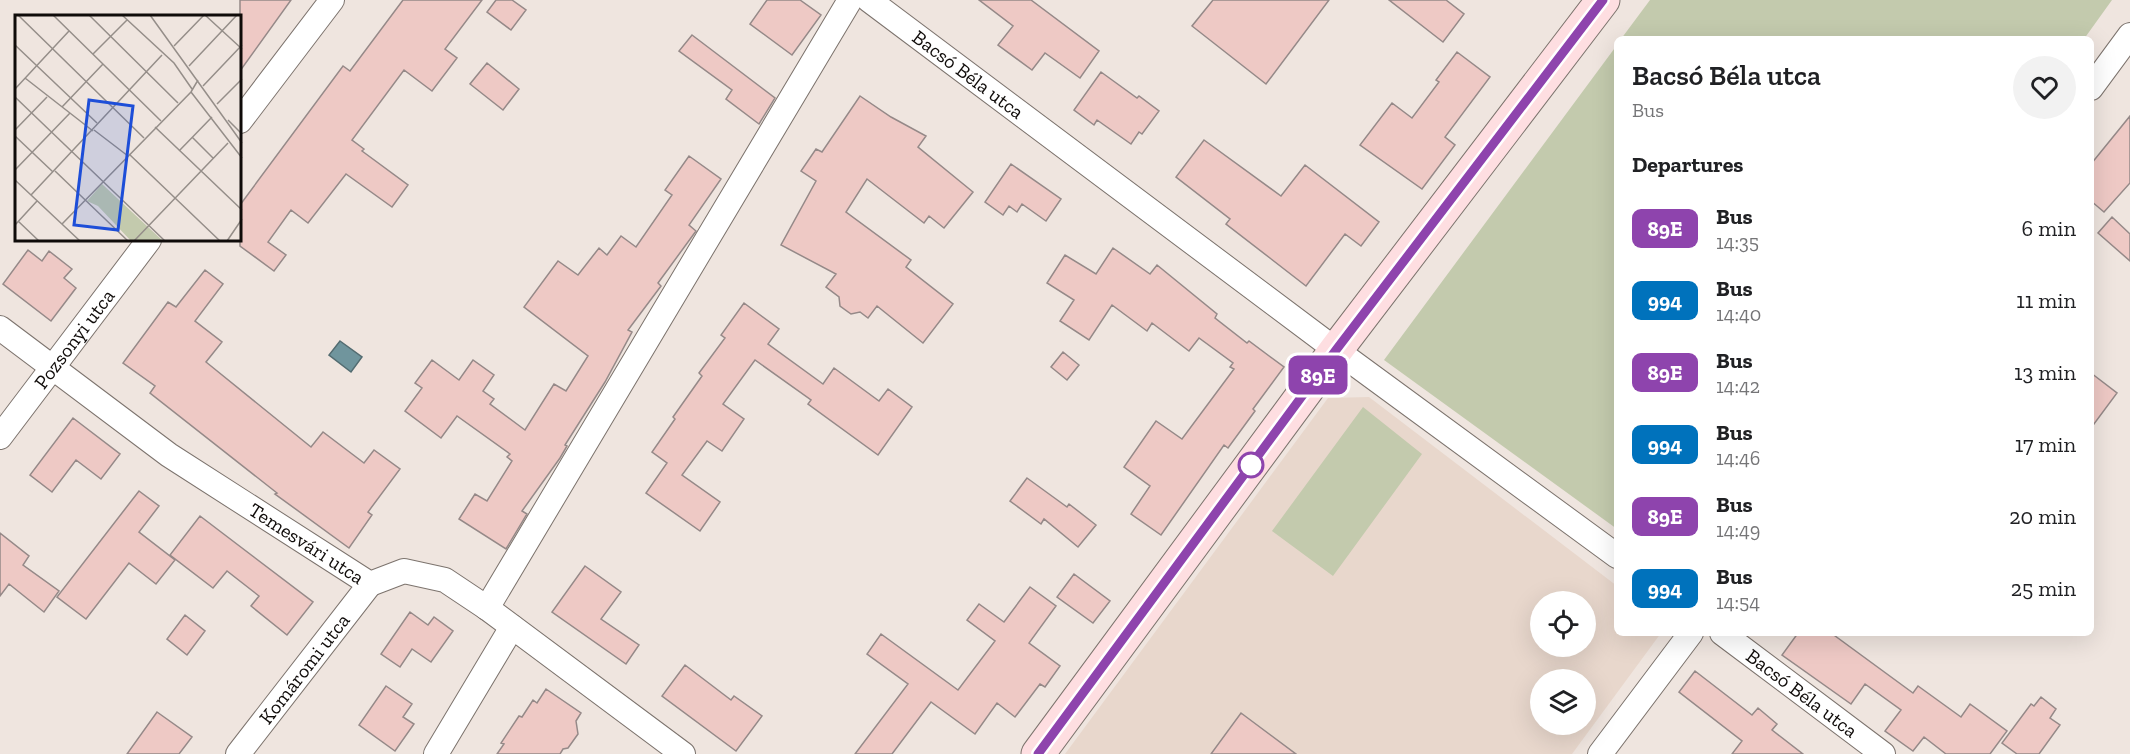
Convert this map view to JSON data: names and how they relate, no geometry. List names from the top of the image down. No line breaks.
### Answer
{"streets":{"street":["Bacsó Béla utca","Pozsonyi utca","Temesvári utca","Komáromi utca"]},"crossings":[["Pozsonyi utca","Temesvári utca"],["Temesvári utca","Komáromi utca"]],"lines":["bus line 89E"],"page":{"on_map":"89E","heading":[["Bacsó Béla utca","Bus"],"Departures"],"list":[{"mark":"89E","name":"Bus","note":"14:35","value":"6 min"},{"mark":"994","name":"Bus","note":"14:40","value":"11 min"},{"mark":"89E","name":"Bus","note":"14:42","value":"13 min"},{"mark":"994","name":"Bus","note":"14:46","value":"17 min"},{"mark":"89E","name":"Bus","note":"14:49","value":"20 min"},{"mark":"994","name":"Bus","note":"14:54","value":"25 min"}]}}
